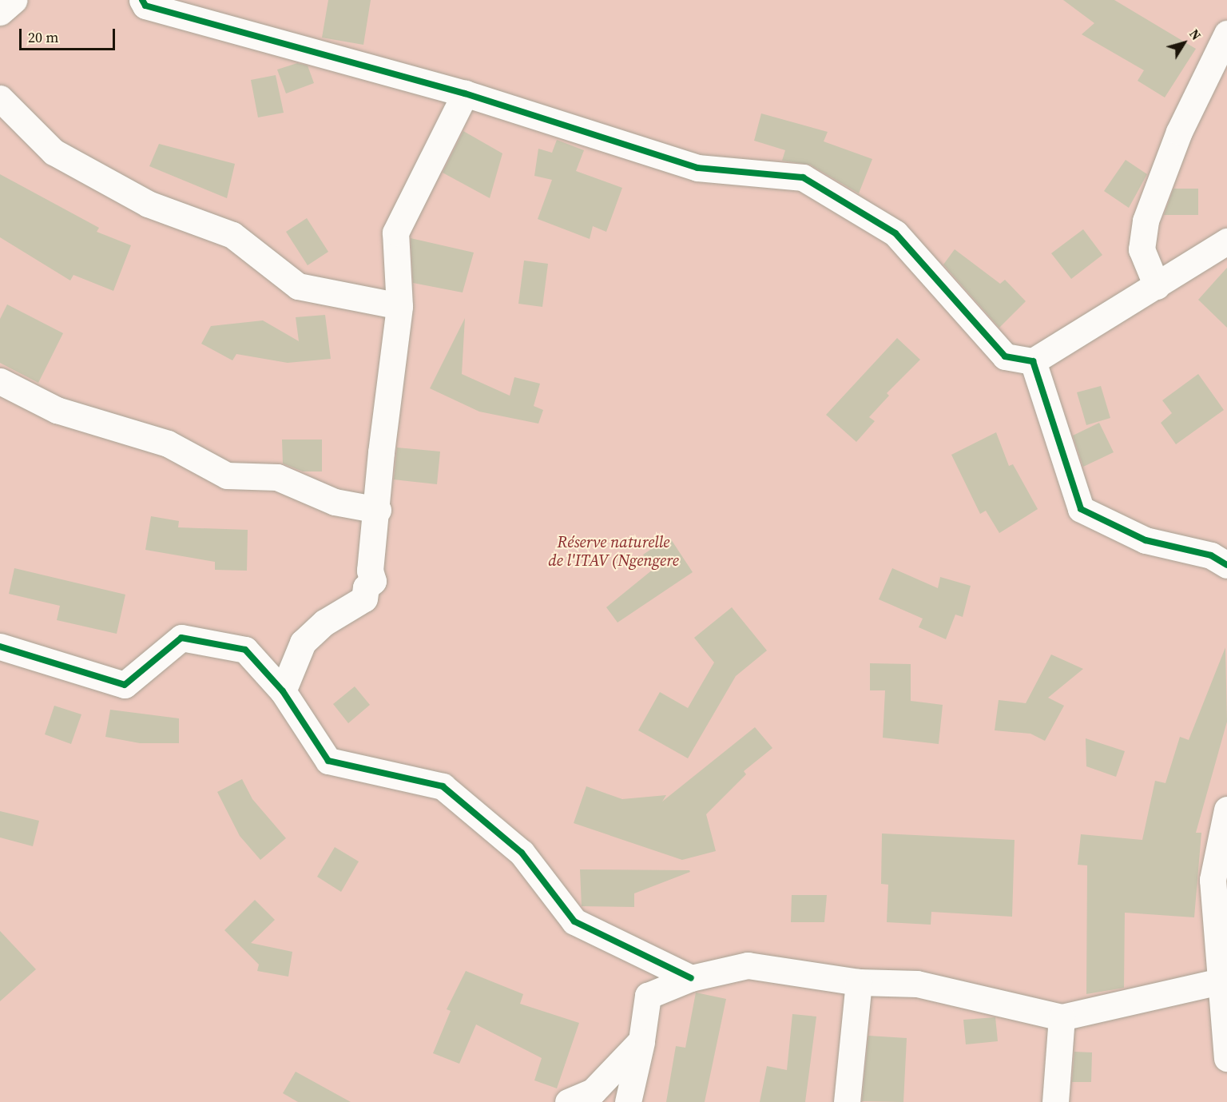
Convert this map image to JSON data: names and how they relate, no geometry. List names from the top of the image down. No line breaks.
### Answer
{"parks":["Réserve naturelle de l'ITAV (Ngengere"],"scale_bar":"20 m","north":"top right"}
